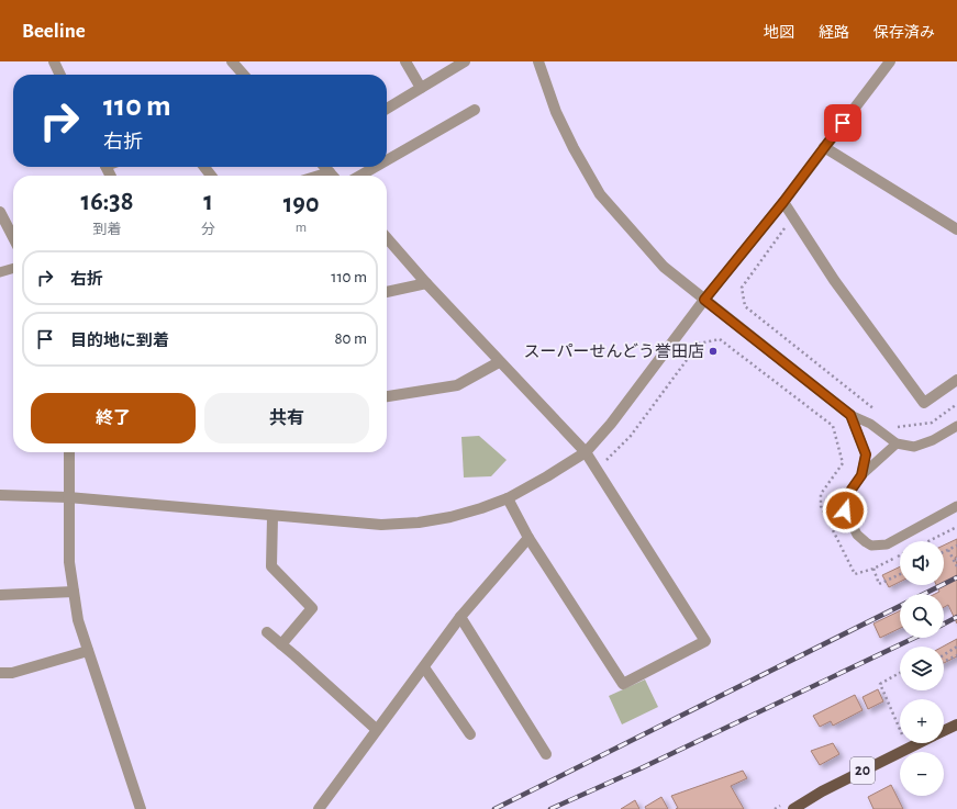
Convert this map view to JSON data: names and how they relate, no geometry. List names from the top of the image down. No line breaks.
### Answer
{"streets":{"main road":["20"]},"places":["スーパーせんどう誉田店"],"page":{"header":"Beeline","nav":["地図","経路","保存済み"],"turn":["110 m","右折"],"eta":["16:38","到着","1","分","190","m"],"list":[{"name":"右折","value":"110 m"},{"name":"目的地に到着","value":"80 m"}],"buttons":["終了","共有"],"map_buttons":["+","−"]}}
